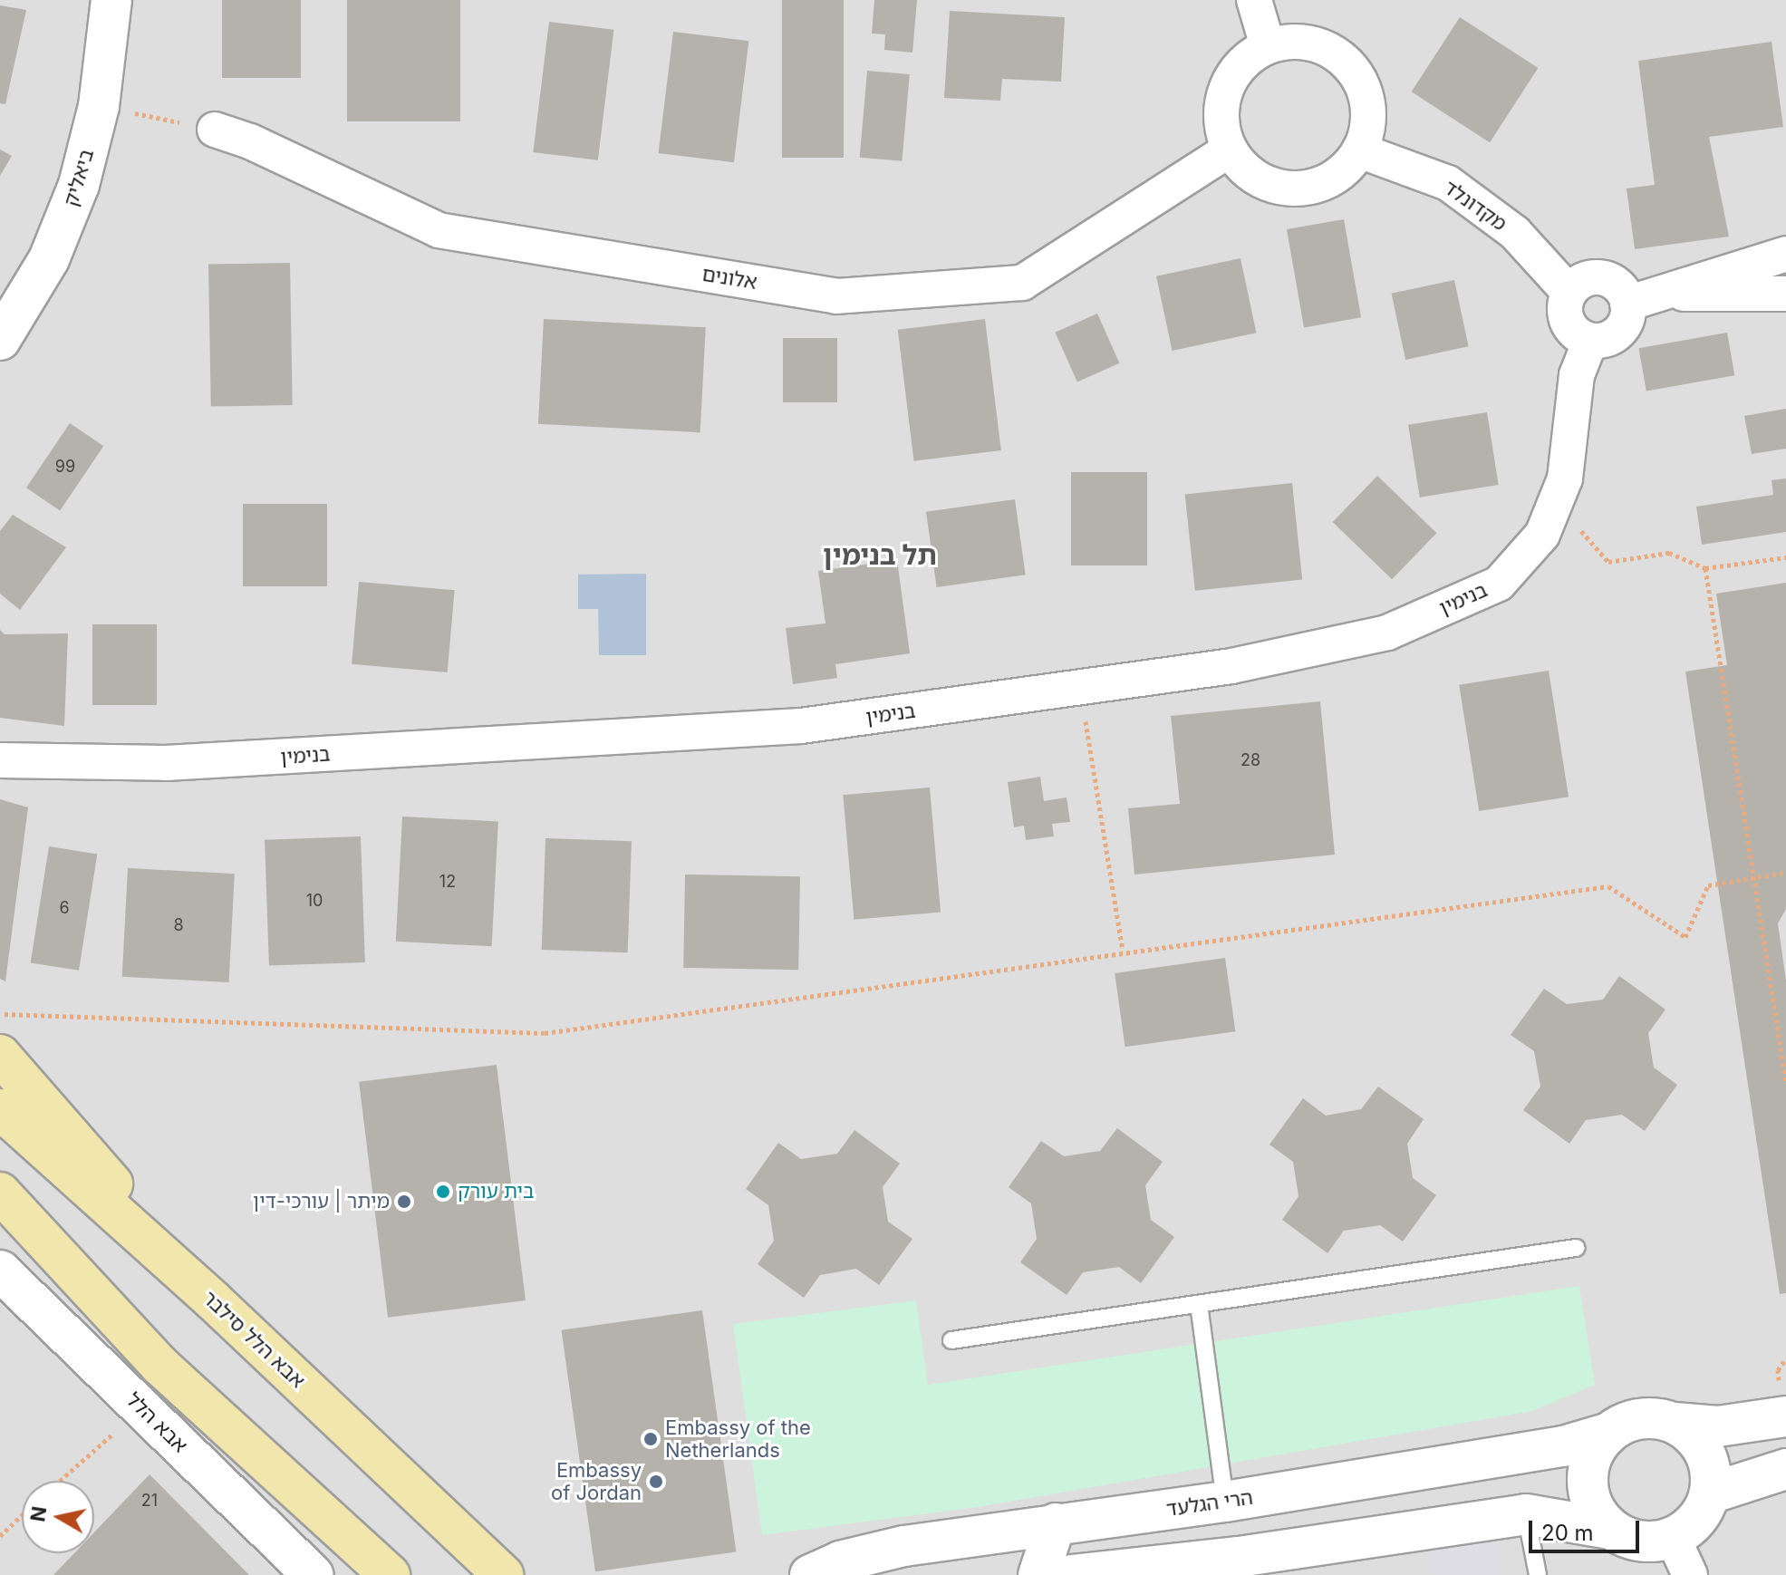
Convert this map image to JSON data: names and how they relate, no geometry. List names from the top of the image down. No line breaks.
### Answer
{"streets":{"main road":["אבא הלל סילבר"],"street":["ביאליק","מקדונלד","אלונים","בנימין","אבא הלל","הרי הגלעד"]},"crossings":[["מקדונלד","אלונים"],["מקדונלד","בנימין"]],"districts":["תל בנימין"],"places":["בית עורק","מיתר | עורכי-דין","Embassy of the Netherlands","Embassy of Jordan"],"house_numbers":["99","28","12","10","6","8","21"],"scale_bar":"20 m","north":"left"}
